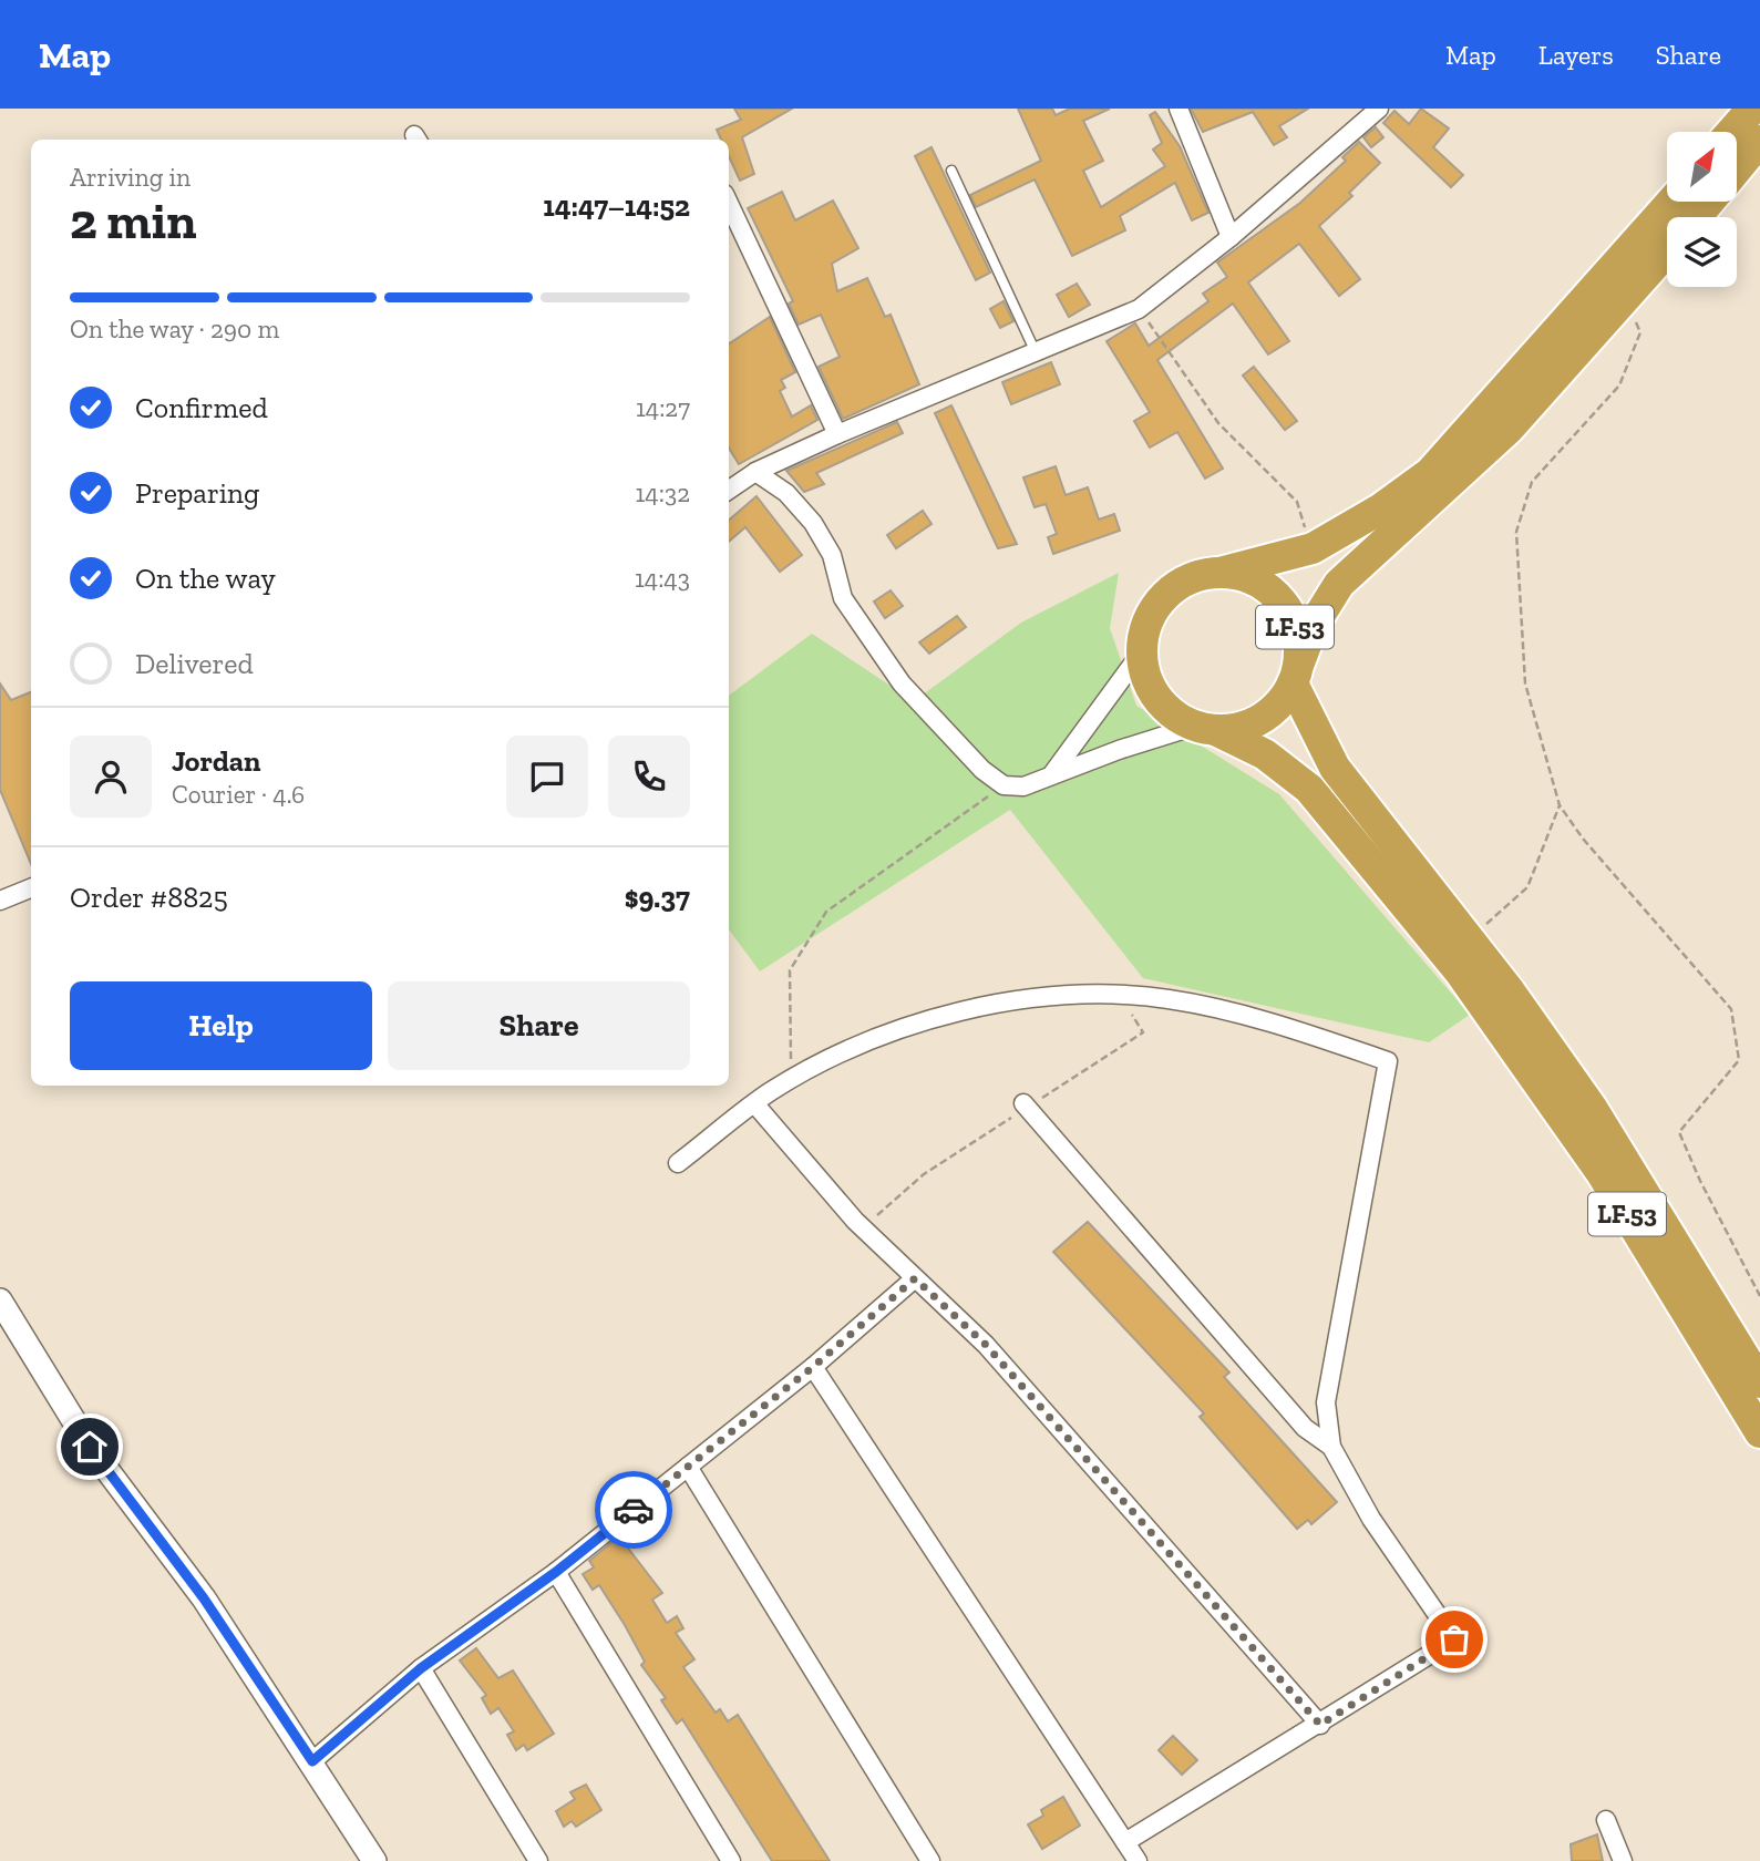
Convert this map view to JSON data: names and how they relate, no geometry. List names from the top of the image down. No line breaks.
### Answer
{"streets":{"highway":["LF.53"]},"north":"top right","page":{"header":"Map","nav":["Map","Layers","Share"],"heading":["2 min","Arriving in","14:47–14:52"],"panel":["Jordan","Courier · 4.6","Order #8825","$9.37"],"bar":"On the way · 290 m","list":[["Confirmed","14:27"],["Preparing","14:32"],["On the way","14:43"],"Delivered"],"buttons":["Help","Share"]}}
